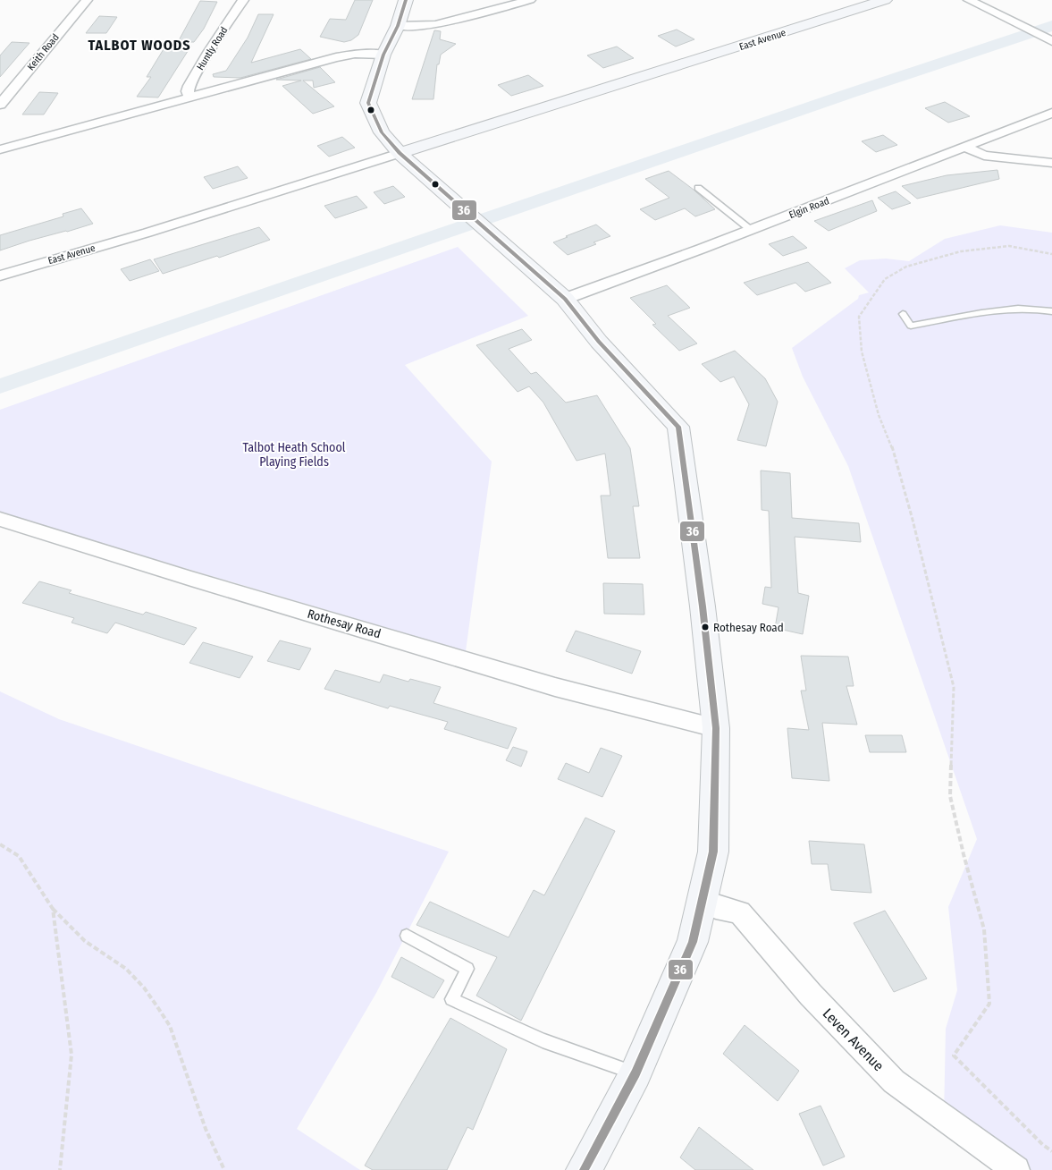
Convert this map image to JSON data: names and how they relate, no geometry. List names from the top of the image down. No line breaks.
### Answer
{"streets":{"street":["East Avenue","Huntly Road","Keith Road","Elgin Road","Rothesay Road","Leven Avenue"]},"districts":["TALBOT WOODS"],"parks":["Talbot Heath School Playing Fields"],"places":["Rothesay Road"],"lines":["transit line 36"]}
